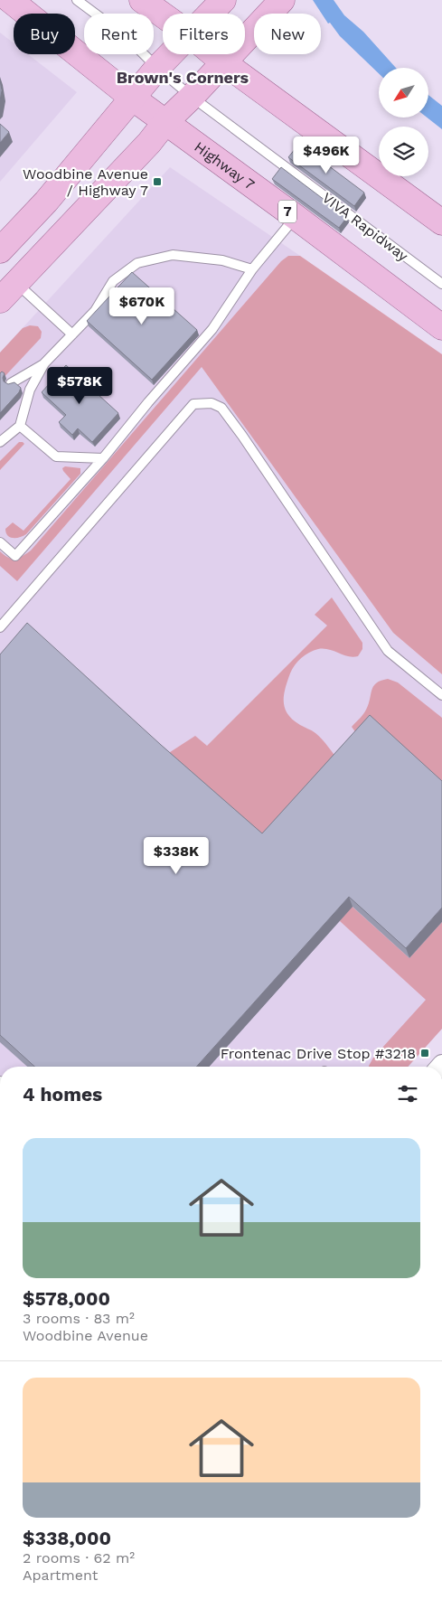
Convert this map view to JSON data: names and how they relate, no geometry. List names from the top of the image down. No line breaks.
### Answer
{"streets":{"main road":["Highway 7","7"],"lane":["VIVA Rapidway"]},"districts":["Brown's Corners"],"places":{"transit":["Woodbine Avenue / Highway 7","Frontenac Drive Stop #3218"]},"north":"bottom left","page":{"chip":["Buy","Rent","Filters","New"],"price":["$496K","$670K","$578K","$338K"],"heading":"4 homes","list":[{"name":"$578,000","note":"3 rooms · 83 m² · Woodbine Avenue"},{"name":"$338,000","note":"2 rooms · 62 m² · Apartment"}]}}
